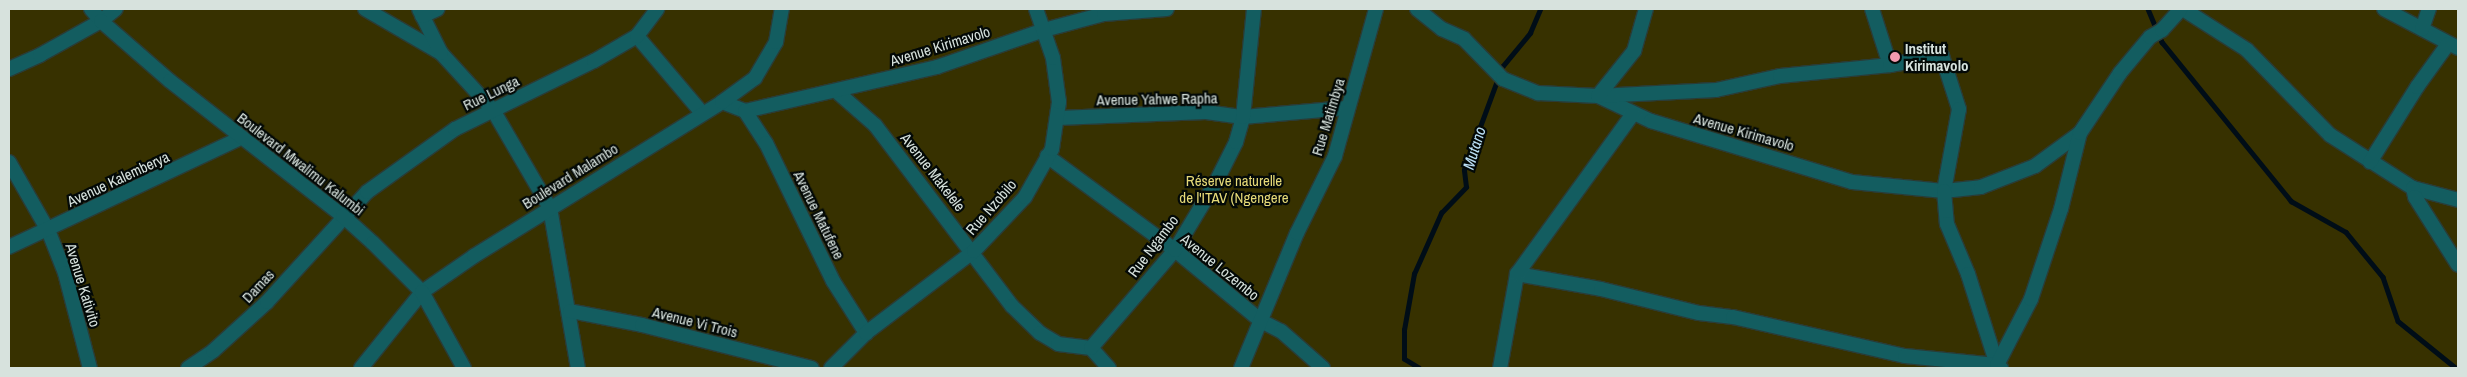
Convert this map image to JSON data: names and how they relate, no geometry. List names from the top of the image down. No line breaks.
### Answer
{"streets":{"street":["Avenue Kirimavolo","Rue Lunga","Avenue Yahwe Rapha","Rue Matimbya","Boulevard Mwalimu Kalumbi","Avenue Makelele","Boulevard Malambo","Avenue Kalemberya","Rue Nzobilo","Avenue Matufene","Rue Ngambo","Avenue Lozembo","Avenue Kativito","Damas","Avenue Vi Trois"]},"crossings":[["Avenue Kirimavolo","Avenue Makelele"],["Avenue Kirimavolo","Rue Nzobilo"],["Avenue Kirimavolo","Avenue Matufene"],["Rue Lunga","Boulevard Mwalimu Kalumbi"],["Rue Lunga","Damas"],["Avenue Yahwe Rapha","Rue Matimbya"],["Avenue Yahwe Rapha","Rue Nzobilo"],["Avenue Yahwe Rapha","Rue Ngambo"],["Rue Matimbya","Avenue Lozembo"],["Boulevard Mwalimu Kalumbi","Boulevard Malambo"],["Boulevard Mwalimu Kalumbi","Avenue Kalemberya"],["Boulevard Mwalimu Kalumbi","Damas"],["Avenue Makelele","Rue Nzobilo"],["Avenue Makelele","Rue Ngambo"],["Avenue Kalemberya","Avenue Kativito"],["Rue Nzobilo","Avenue Matufene"],["Rue Nzobilo","Avenue Lozembo"],["Rue Ngambo","Avenue Lozembo"]],"water":["Mutano"],"parks":["Réserve naturelle de l'ITAV (Ngengere"],"places":["Institut Kirimavolo"]}
